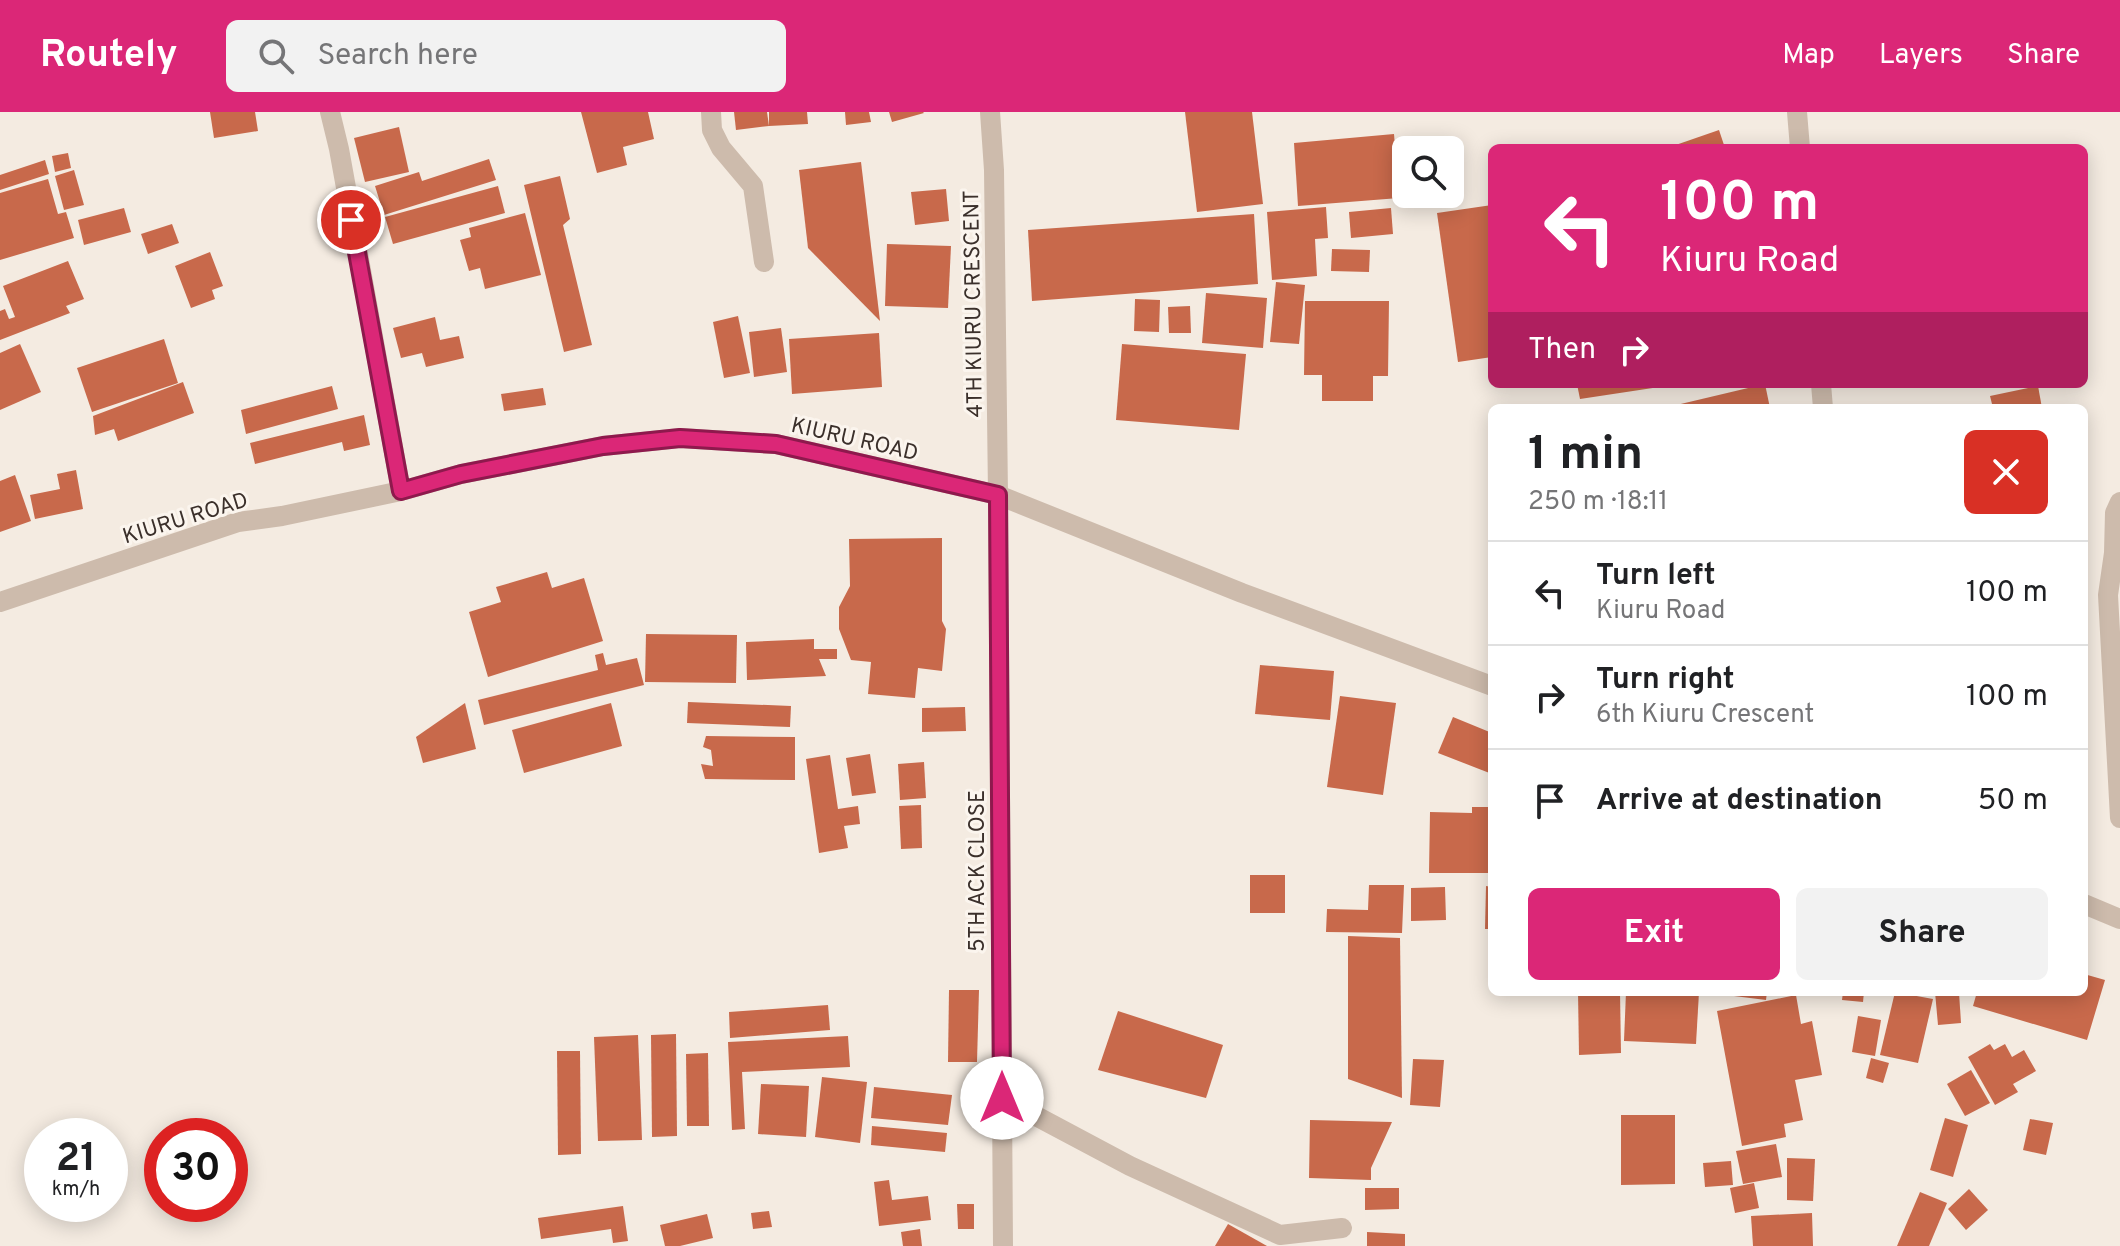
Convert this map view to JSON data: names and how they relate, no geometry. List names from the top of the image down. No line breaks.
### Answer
{"streets":{"street":["4TH KIURU CRESCENT","KIURU ROAD","5TH ACK CLOSE"]},"crossings":[["4TH KIURU CRESCENT","KIURU ROAD"],["4TH KIURU CRESCENT","5TH ACK CLOSE"],["KIURU ROAD","5TH ACK CLOSE"]],"page":{"header":"Routely","search":"Search here","nav":["Map","Layers","Share"],"turn":["100 m","Kiuru Road"],"then":"Then","heading":["1 min","250 m · 18:11"],"list":[{"name":"Turn left","note":"Kiuru Road","value":"100 m"},{"name":"Turn right","note":"6th Kiuru Crescent","value":"100 m"},{"name":"Arrive at destination","value":"50 m"}],"buttons":["Exit","Share"],"speed":"21 km/h","limit":"30"}}
